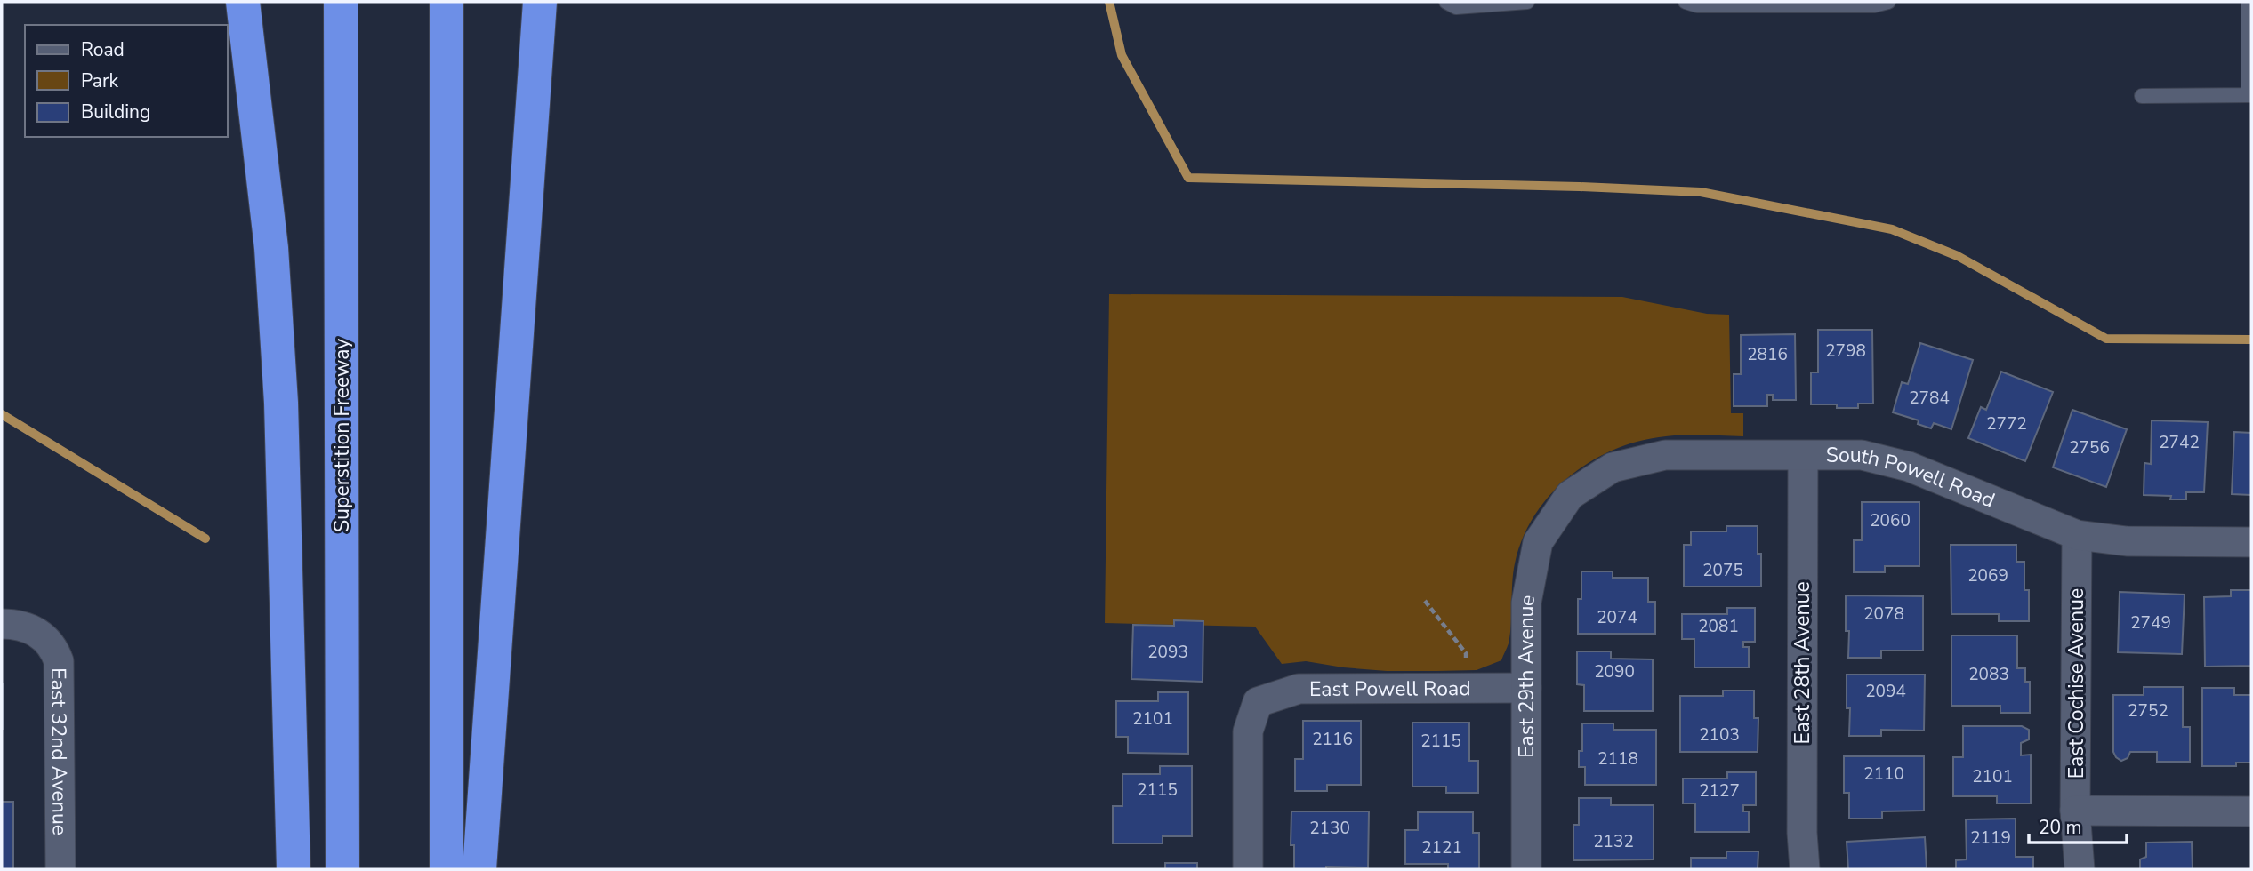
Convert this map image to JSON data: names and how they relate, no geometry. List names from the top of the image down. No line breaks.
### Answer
{"streets":{"highway":["Superstition Freeway"],"street":["South Powell Road","East 28th Avenue","East 29th Avenue","East Cochise Avenue","East Powell Road","East 32nd Avenue"]},"crossings":[["South Powell Road","East 28th Avenue"],["South Powell Road","East 29th Avenue"],["South Powell Road","East Cochise Avenue"],["East 29th Avenue","East Powell Road"]],"house_numbers":["2798","2816","2784","2772","2742","2756","2060","2075","2069","2078","2074","2749","2081","2093","2090","2083","2094","2752","2101","2103","2116","2115","2118","2110","2101","2115","2127","2130","2119","2132","2121"],"legend":["Road","Park","Building"],"scale_bar":"20 m"}
